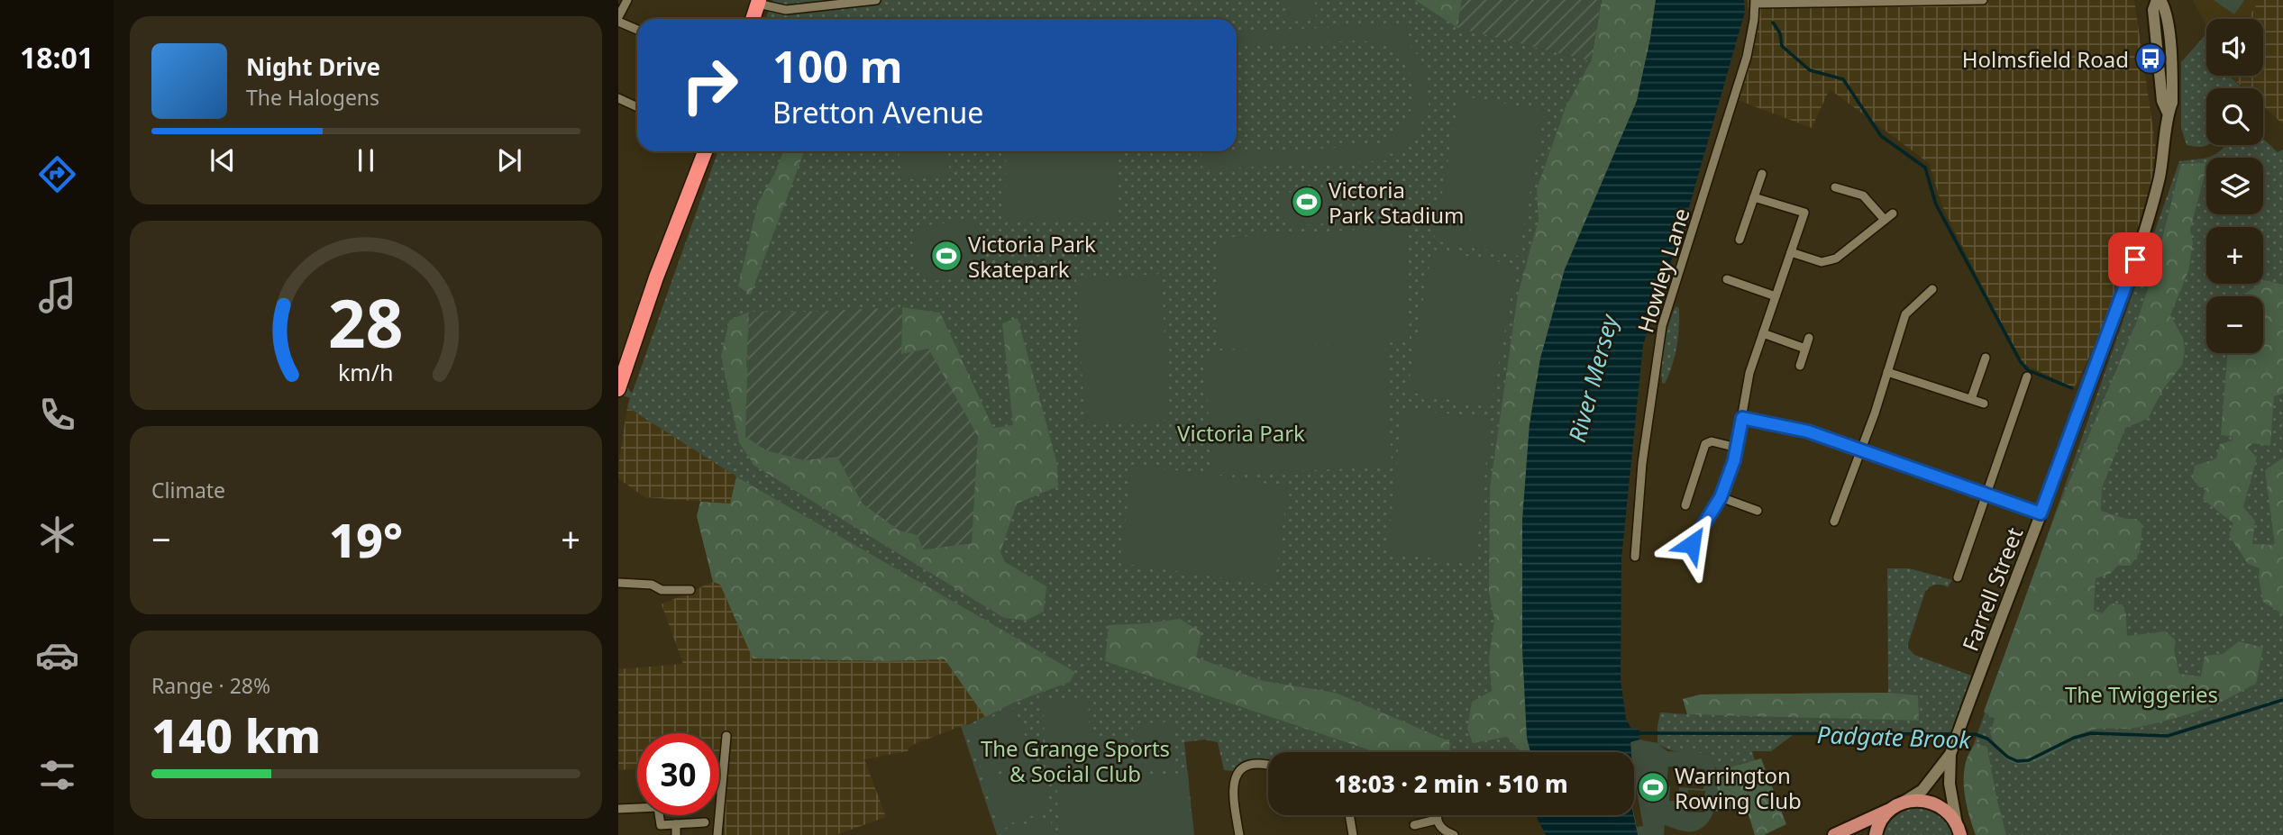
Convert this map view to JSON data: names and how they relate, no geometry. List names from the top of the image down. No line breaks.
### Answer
{"streets":{"street":["Howley Lane","Farrell Street"]},"water":["River Mersey","Padgate Brook"],"parks":["Victoria Park","The Twiggeries","The Grange Sports & Social Club"],"places":{"bus stop":["Holmsfield Road"],"sports":["Victoria Park Stadium","Victoria Park Skatepark","Warrington Rowing Club"]},"page":{"tabs":"18:01","map_buttons":["+","−"],"turn":["100 m","Bretton Avenue"],"song":["Night Drive","The Halogens"],"tile":["Climate",["Range · 28%","140 km"]],"heat":["−","19°","+"],"limit":"30","trip":"18:03 · 2 min · 510 m","gauge":["28","km/h"]}}
